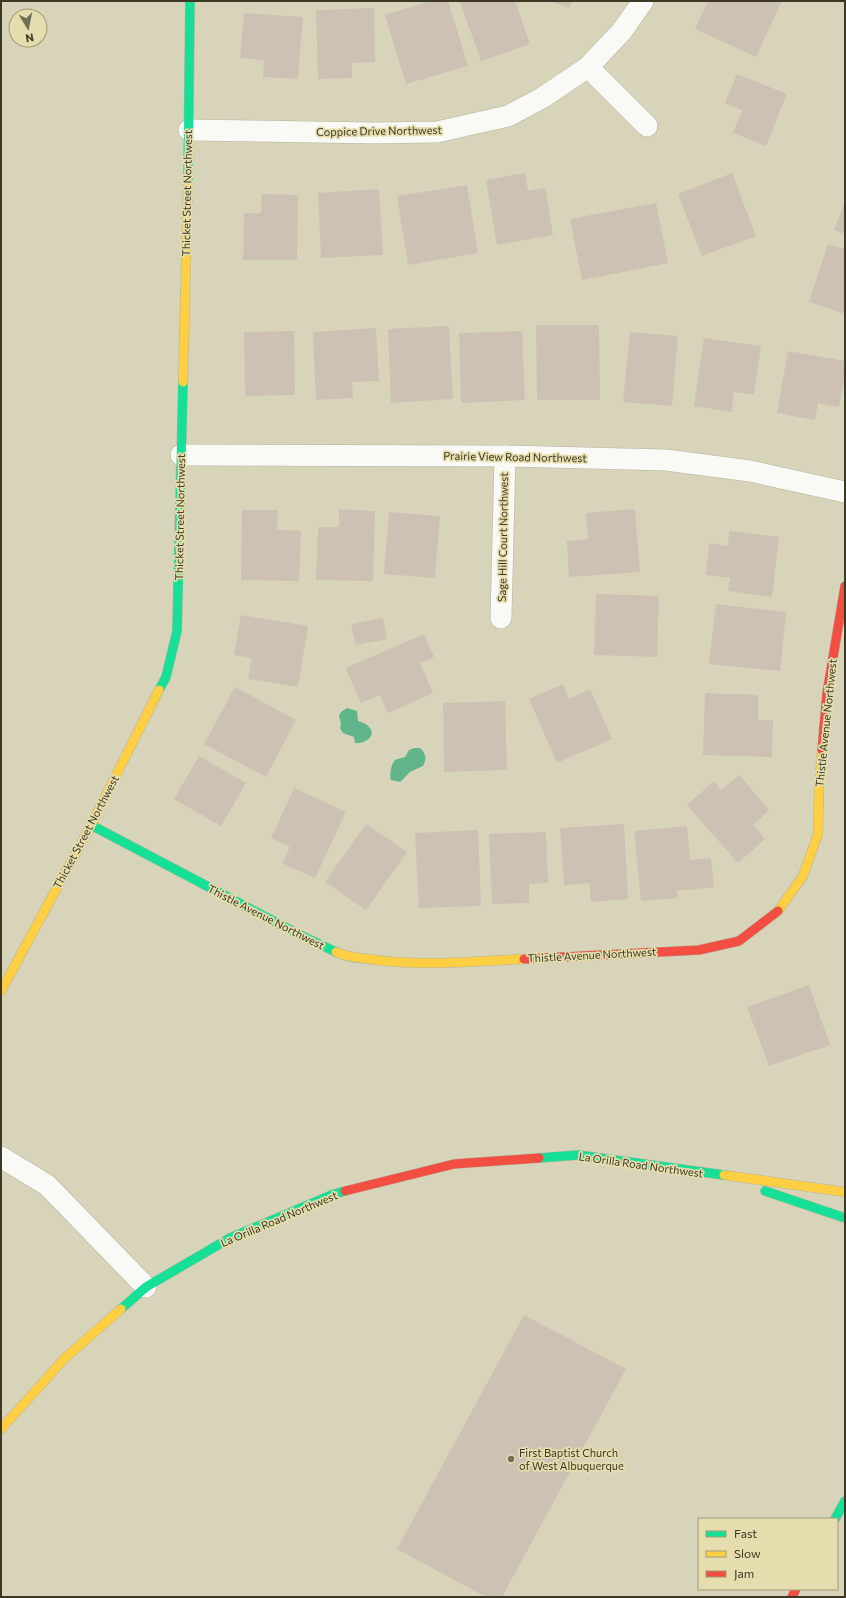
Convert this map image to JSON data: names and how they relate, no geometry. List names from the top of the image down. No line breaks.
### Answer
{"streets":{"street":["Coppice Drive Northwest","Thicket Street Northwest","Prairie View Road Northwest","Sage Hill Court Northwest","Thistle Avenue Northwest","La Orilla Road Northwest"]},"crossings":[["Coppice Drive Northwest","Thicket Street Northwest"],["Thicket Street Northwest","Prairie View Road Northwest"],["Thicket Street Northwest","Thistle Avenue Northwest"],["Prairie View Road Northwest","Sage Hill Court Northwest"]],"places":["First Baptist Church of West Albuquerque"],"legend":["Fast","Slow","Jam"],"north":"bottom"}
